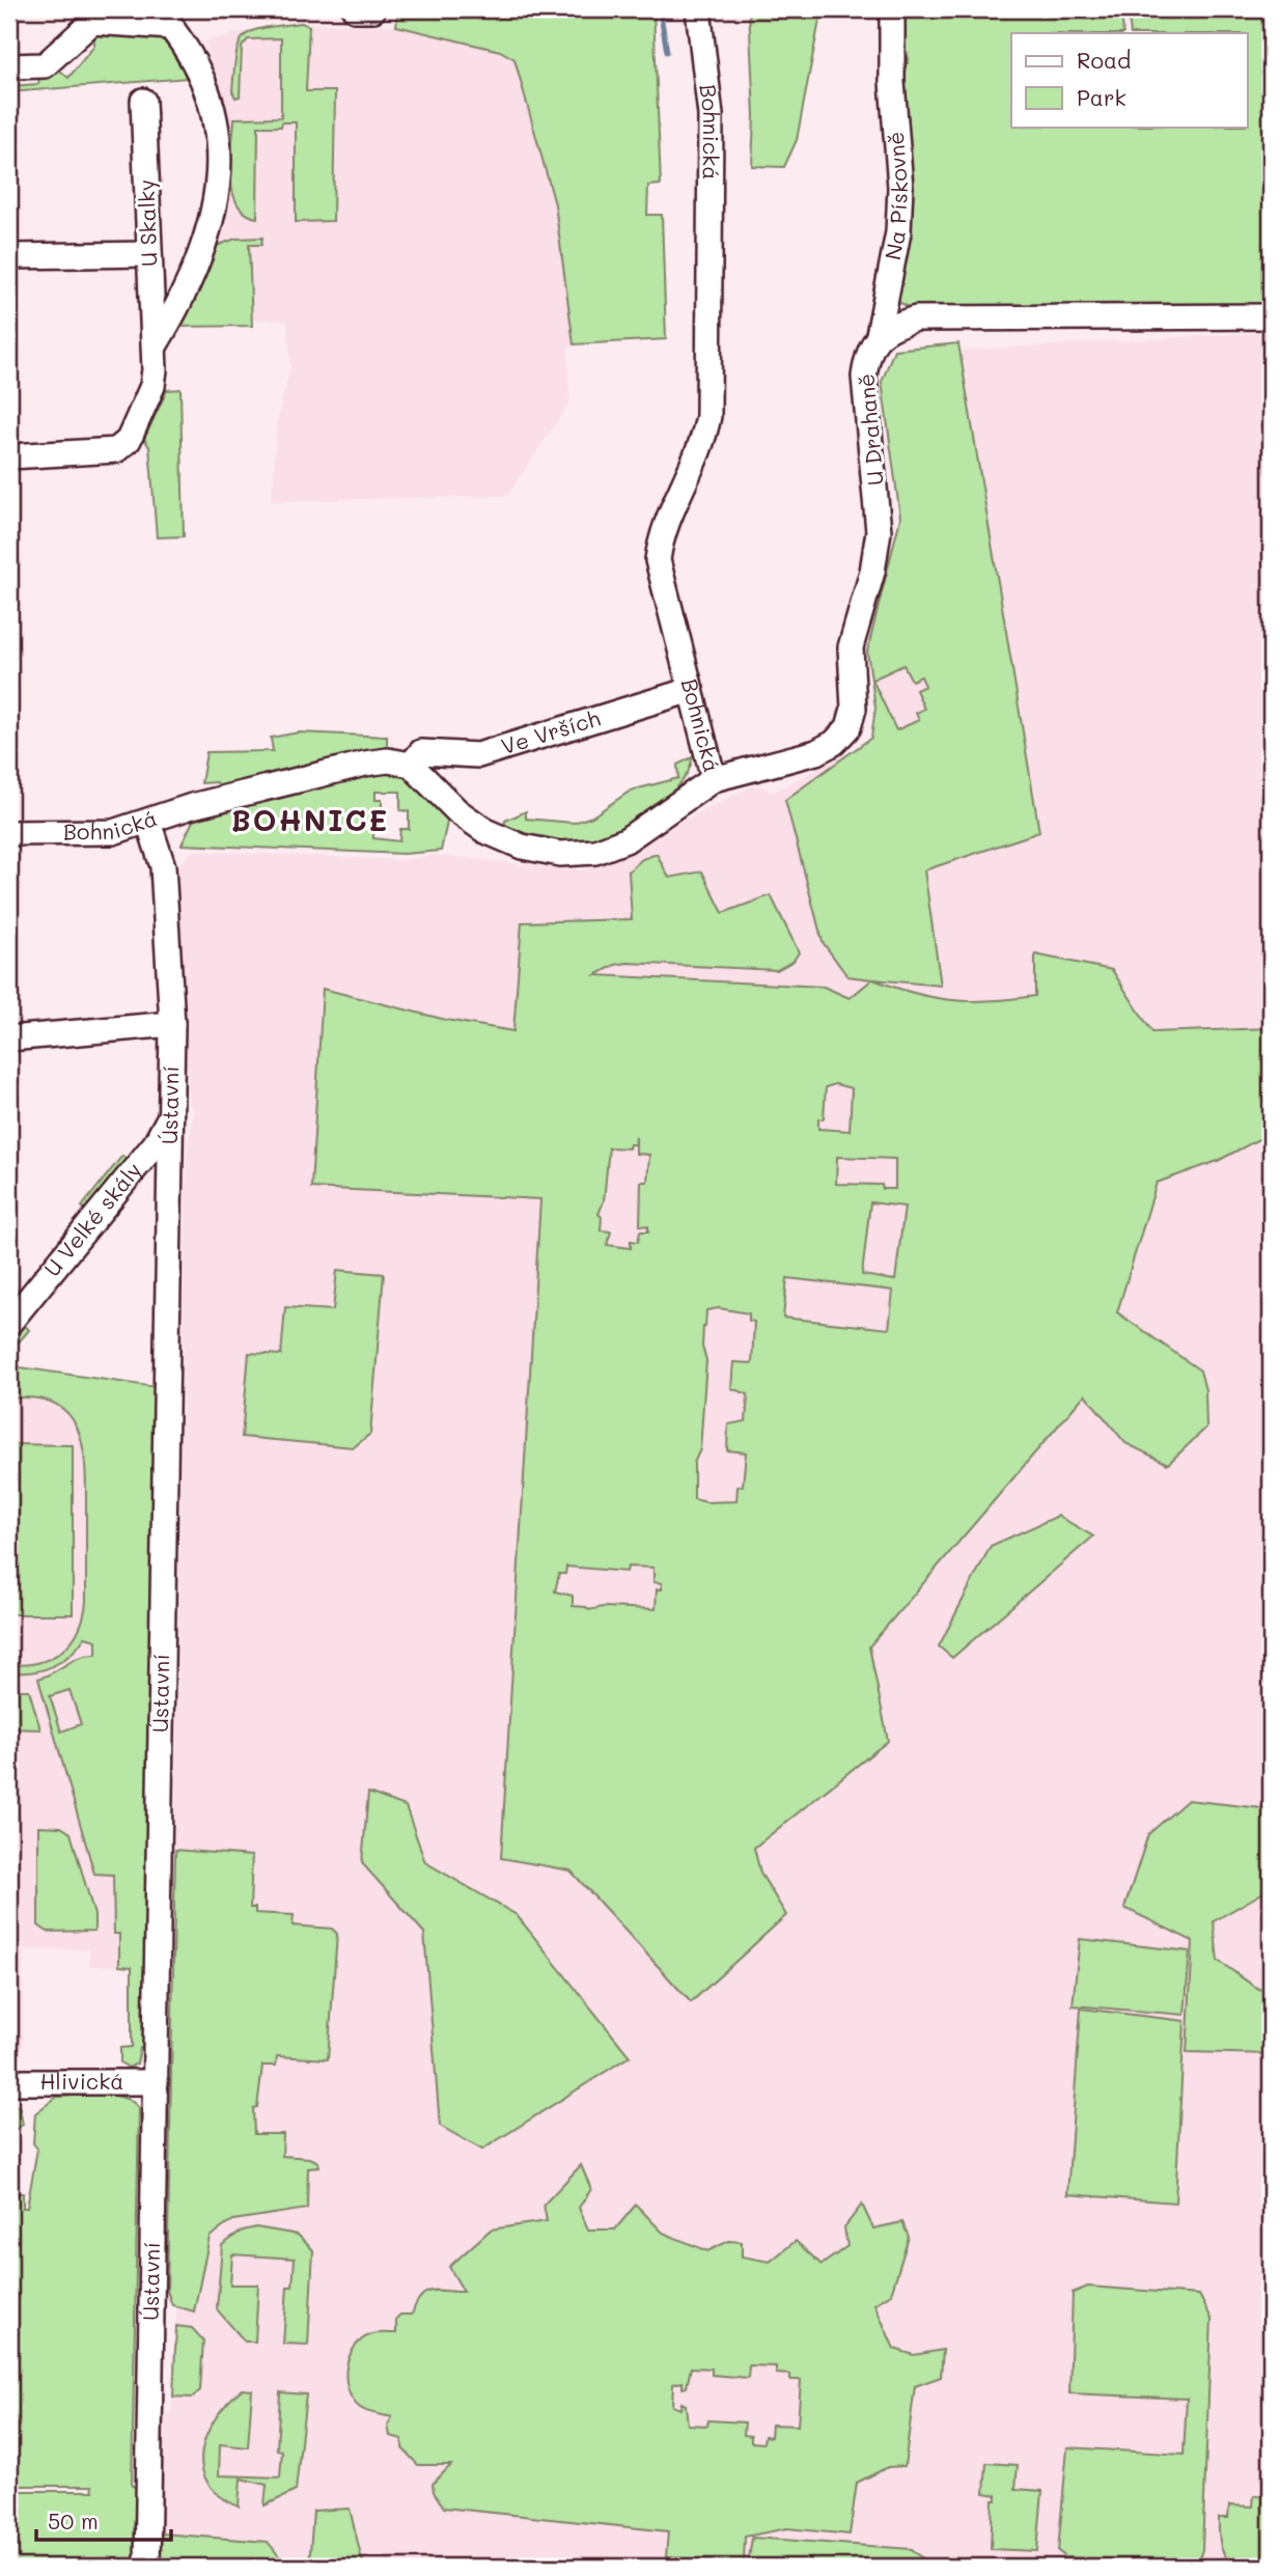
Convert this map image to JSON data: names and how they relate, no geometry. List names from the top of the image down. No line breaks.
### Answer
{"streets":{"street":["Bohnická","Na Pískovně","U Skalky","U Drahaně","Ve Vrších","Ústavní","U Velké skály","Hlivická"]},"crossings":[["Bohnická","U Drahaně"],["Bohnická","Ve Vrších"],["Bohnická","Ústavní"],["Na Pískovně","U Drahaně"],["Ústavní","U Velké skály"],["Ústavní","Hlivická"]],"districts":["BOHNICE"],"legend":["Road","Park"],"scale_bar":"50 m"}
